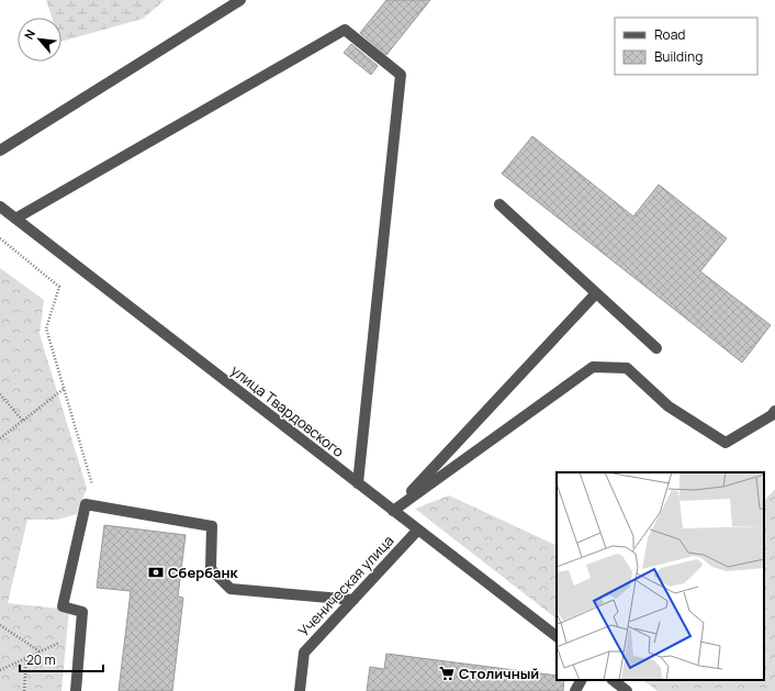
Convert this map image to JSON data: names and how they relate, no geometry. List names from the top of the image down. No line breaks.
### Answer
{"streets":{"street":["улица Твардовского","Ученическая улица"]},"crossings":[["улица Твардовского","Ученическая улица"]],"places":{"bank":["Сбербанк"],"supermarket":["Столичный"]},"legend":["Road","Building"],"scale_bar":"20 m","north":"top left"}
